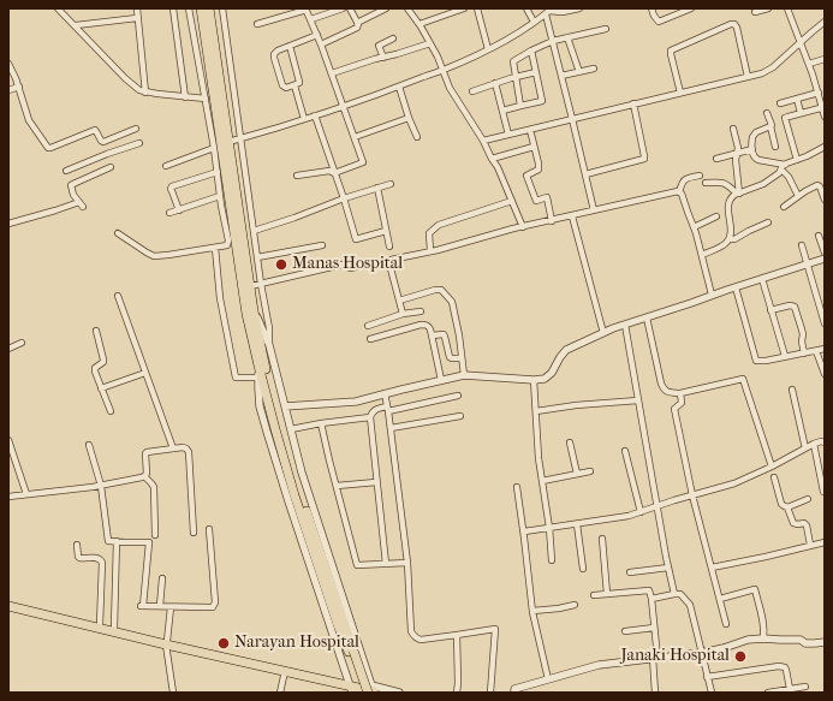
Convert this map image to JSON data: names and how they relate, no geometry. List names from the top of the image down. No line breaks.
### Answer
{"places":["Manas Hospital","Narayan Hospital","Janaki Hospital"]}
